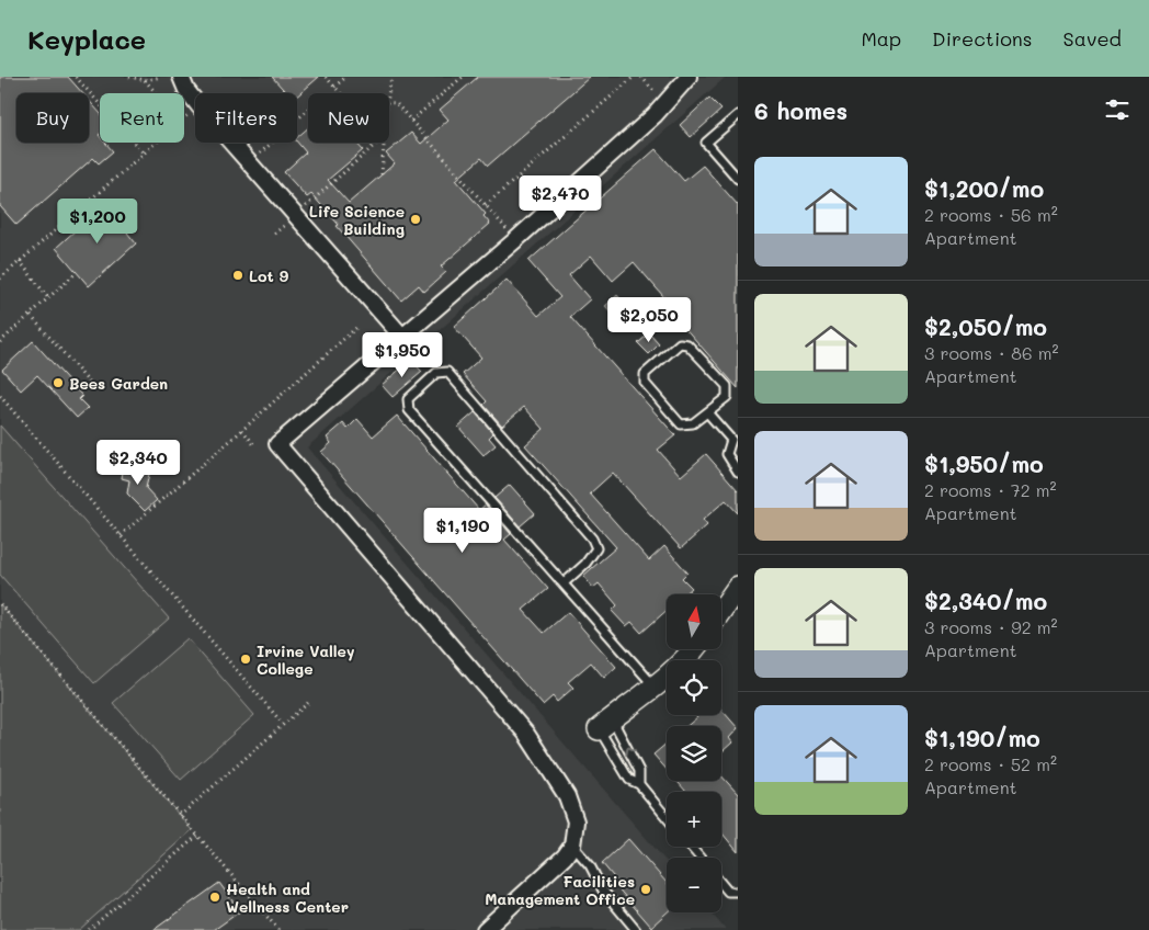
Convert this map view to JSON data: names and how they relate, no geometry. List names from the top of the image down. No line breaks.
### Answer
{"places":["Life Science Building","Lot 9","Bees Garden","Irvine Valley College","Facilities Management Office","Health and Wellness Center"],"north":"top","page":{"header":"Keyplace","nav":["Map","Directions","Saved"],"heading":"6 homes","chip":["Buy","Rent","Filters","New"],"list":[{"name":"$1,200/mo","note":"2 rooms · 56 m² · Apartment"},{"name":"$2,050/mo","note":"3 rooms · 86 m² · Apartment"},{"name":"$1,950/mo","note":"2 rooms · 72 m² · Apartment"},{"name":"$2,340/mo","note":"3 rooms · 92 m² · Apartment"},{"name":"$1,190/mo","note":"2 rooms · 52 m² · Apartment"}],"price":["$2,470","$1,200","$2,050","$1,950","$2,340","$1,190"],"map_buttons":["+","−"]}}
